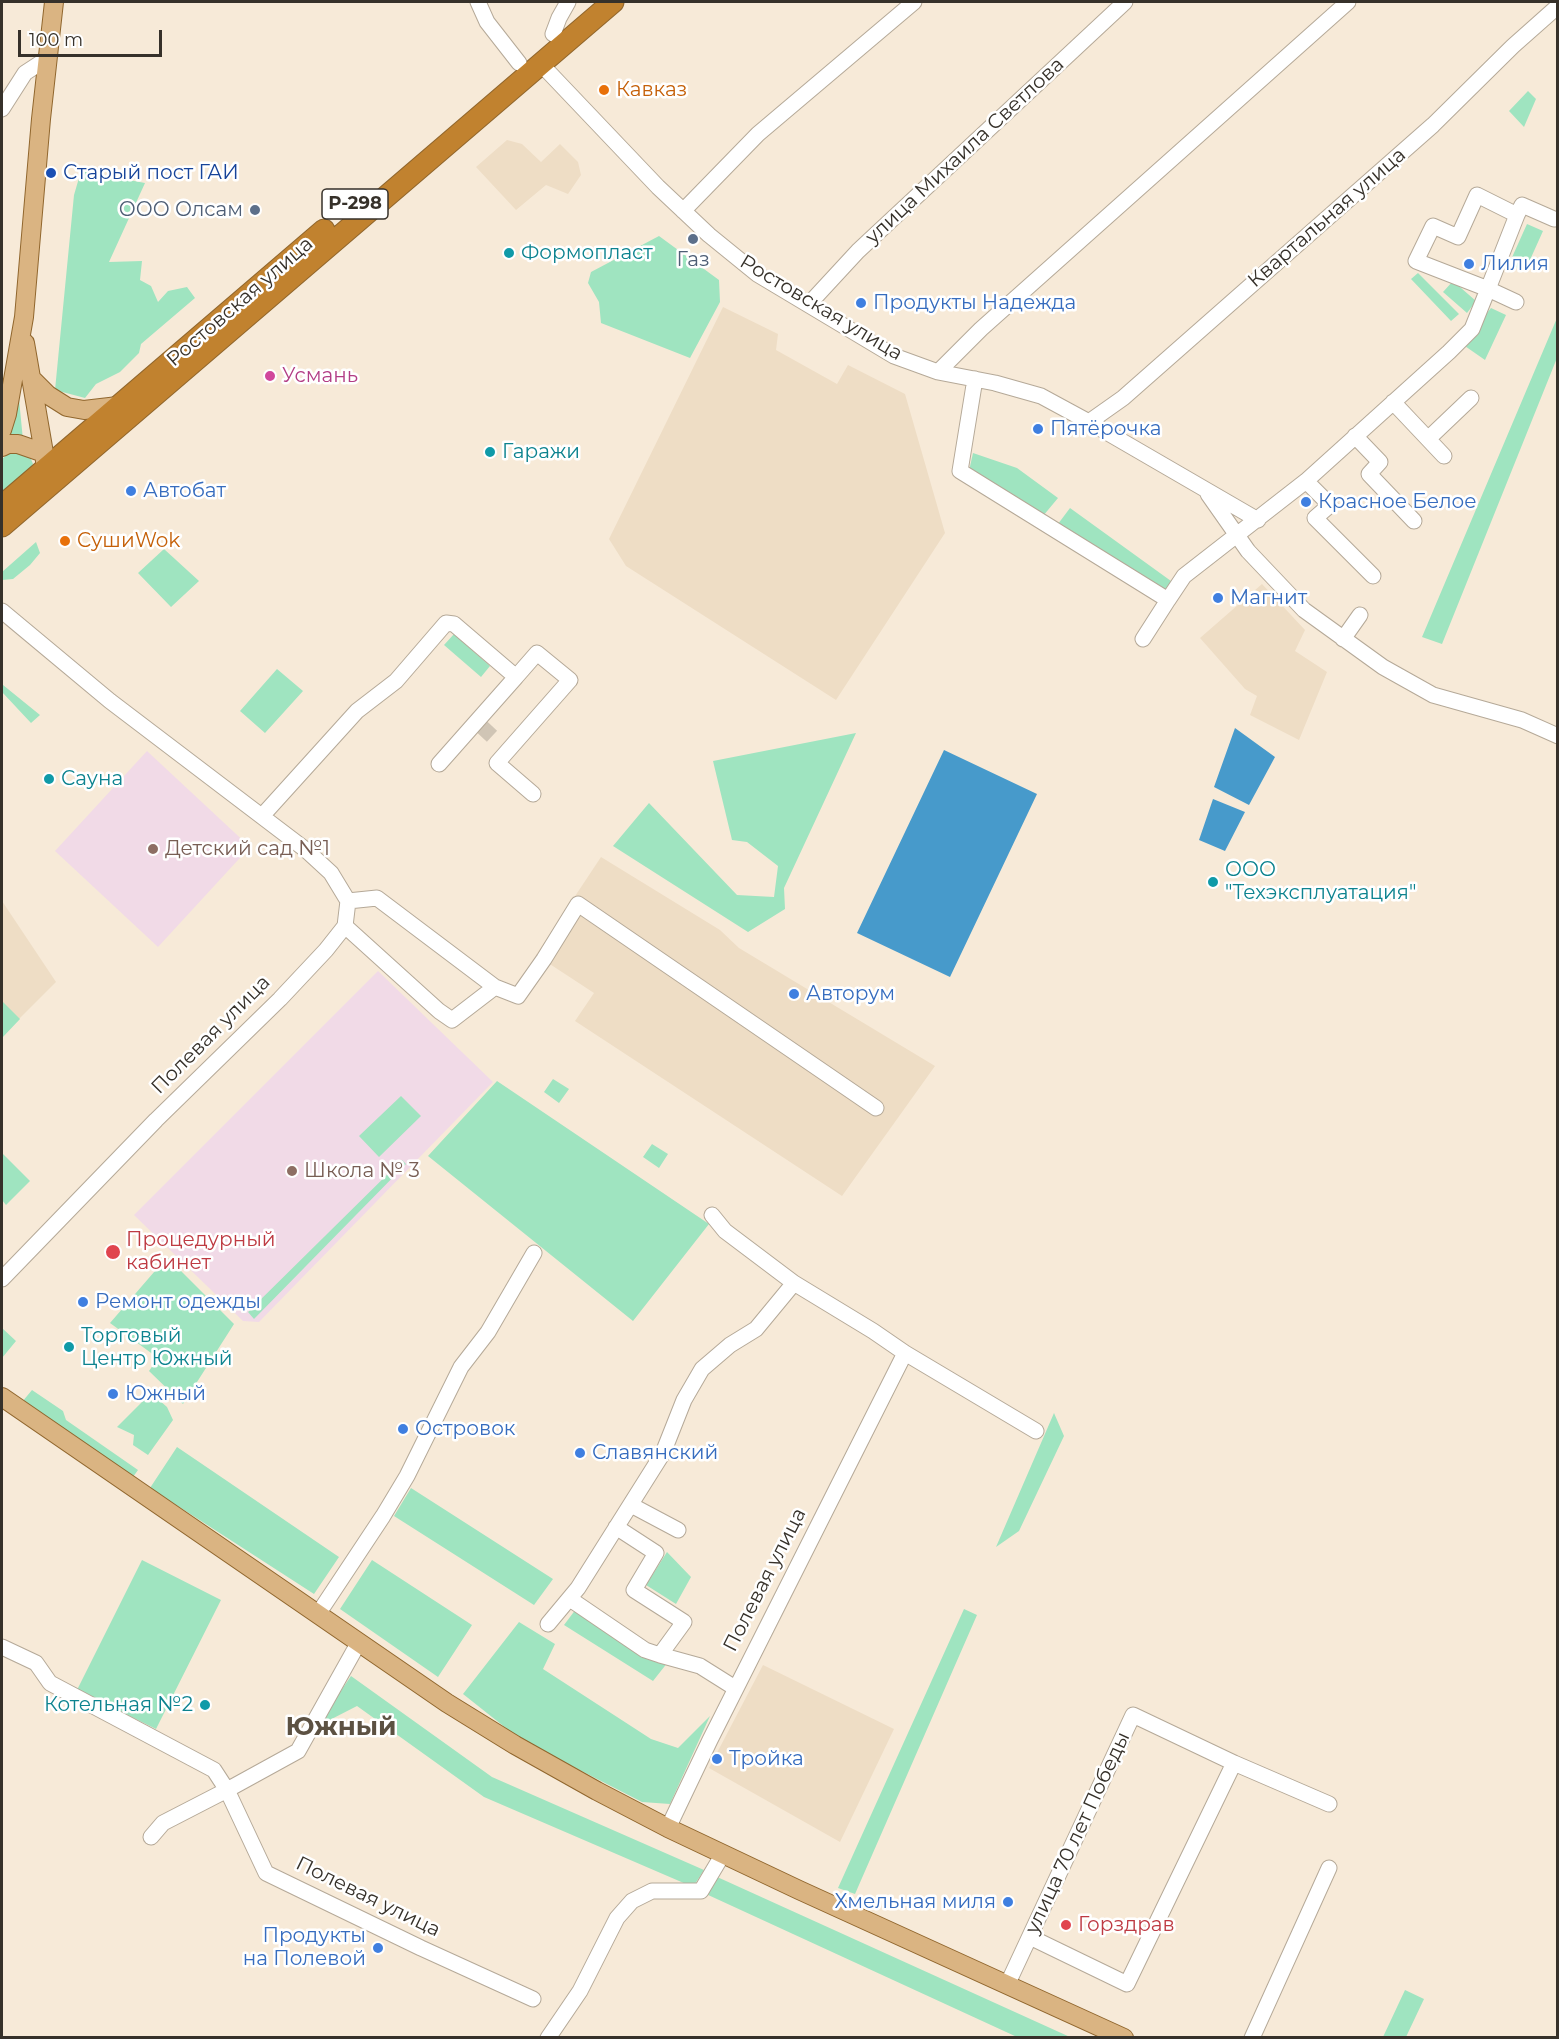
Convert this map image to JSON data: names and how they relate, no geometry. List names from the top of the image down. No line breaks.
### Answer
{"streets":{"highway":["Р-298","Ростовская улица"],"street":["улица Михаила Светлова","Квартальная улица","Полевая улица","улица 70 лет Победы"]},"crossings":[["улица Михаила Светлова","Ростовская улица"],["Р-298","Ростовская улица"],["Квартальная улица","Ростовская улица"]],"districts":["Южный"],"places":["Кавказ","Старый пост ГАИ","ООО Олсам","Газ","Формопласт","Лилия","Продукты Надежда","Усмань","Пятёрочка","Гаражи","Автобат","Красное Белое","CушиWok","Магнит","Сауна","Детский сад №1","ООО \"Техэксплуатация\"","Авторум","Школа № 3","Процедурный кабинет","Ремонт одежды","Торговый Центр Южный","Южный","Островок","Славянский","Котельная №2","Тройка","Хмельная миля","Горздрав","Продукты на Полевой"],"scale_bar":"100 m"}
